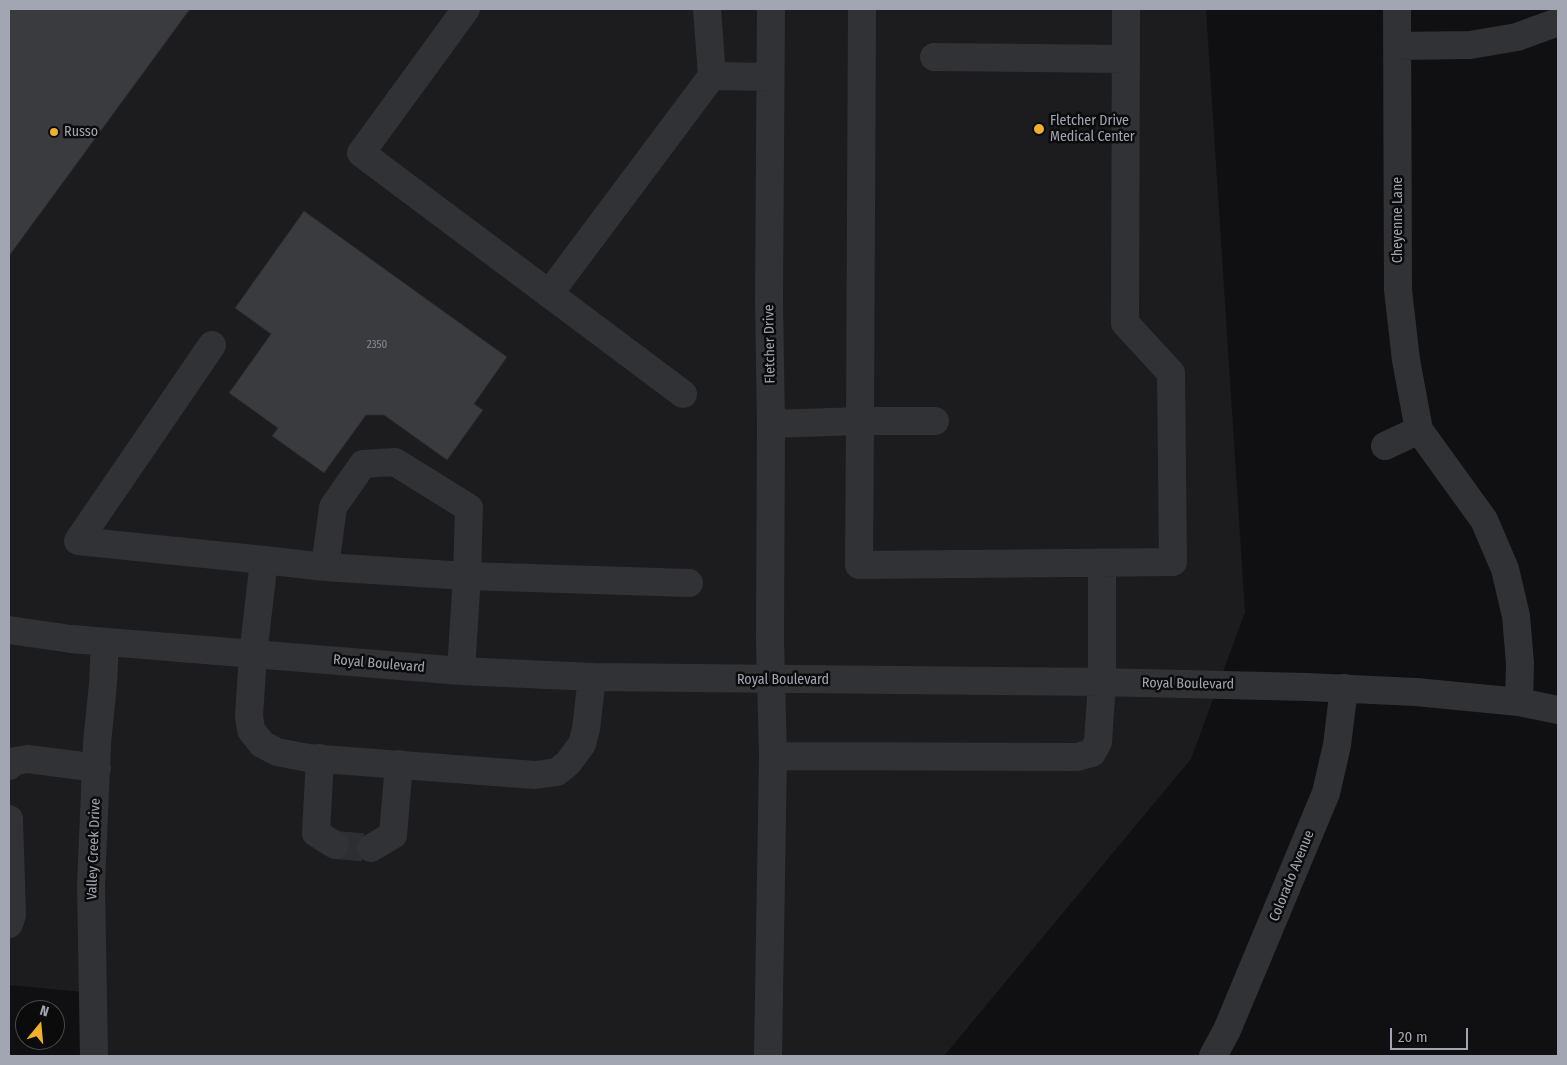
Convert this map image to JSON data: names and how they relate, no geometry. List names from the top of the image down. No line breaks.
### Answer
{"streets":{"street":["Cheyenne Lane","Fletcher Drive","Royal Boulevard","Valley Creek Drive","Colorado Avenue"]},"crossings":[["Cheyenne Lane","Royal Boulevard"],["Fletcher Drive","Royal Boulevard"],["Royal Boulevard","Valley Creek Drive"],["Royal Boulevard","Colorado Avenue"]],"places":["Fletcher Drive Medical Center","Russo"],"house_numbers":["2350"],"scale_bar":"20 m","north":"top"}
